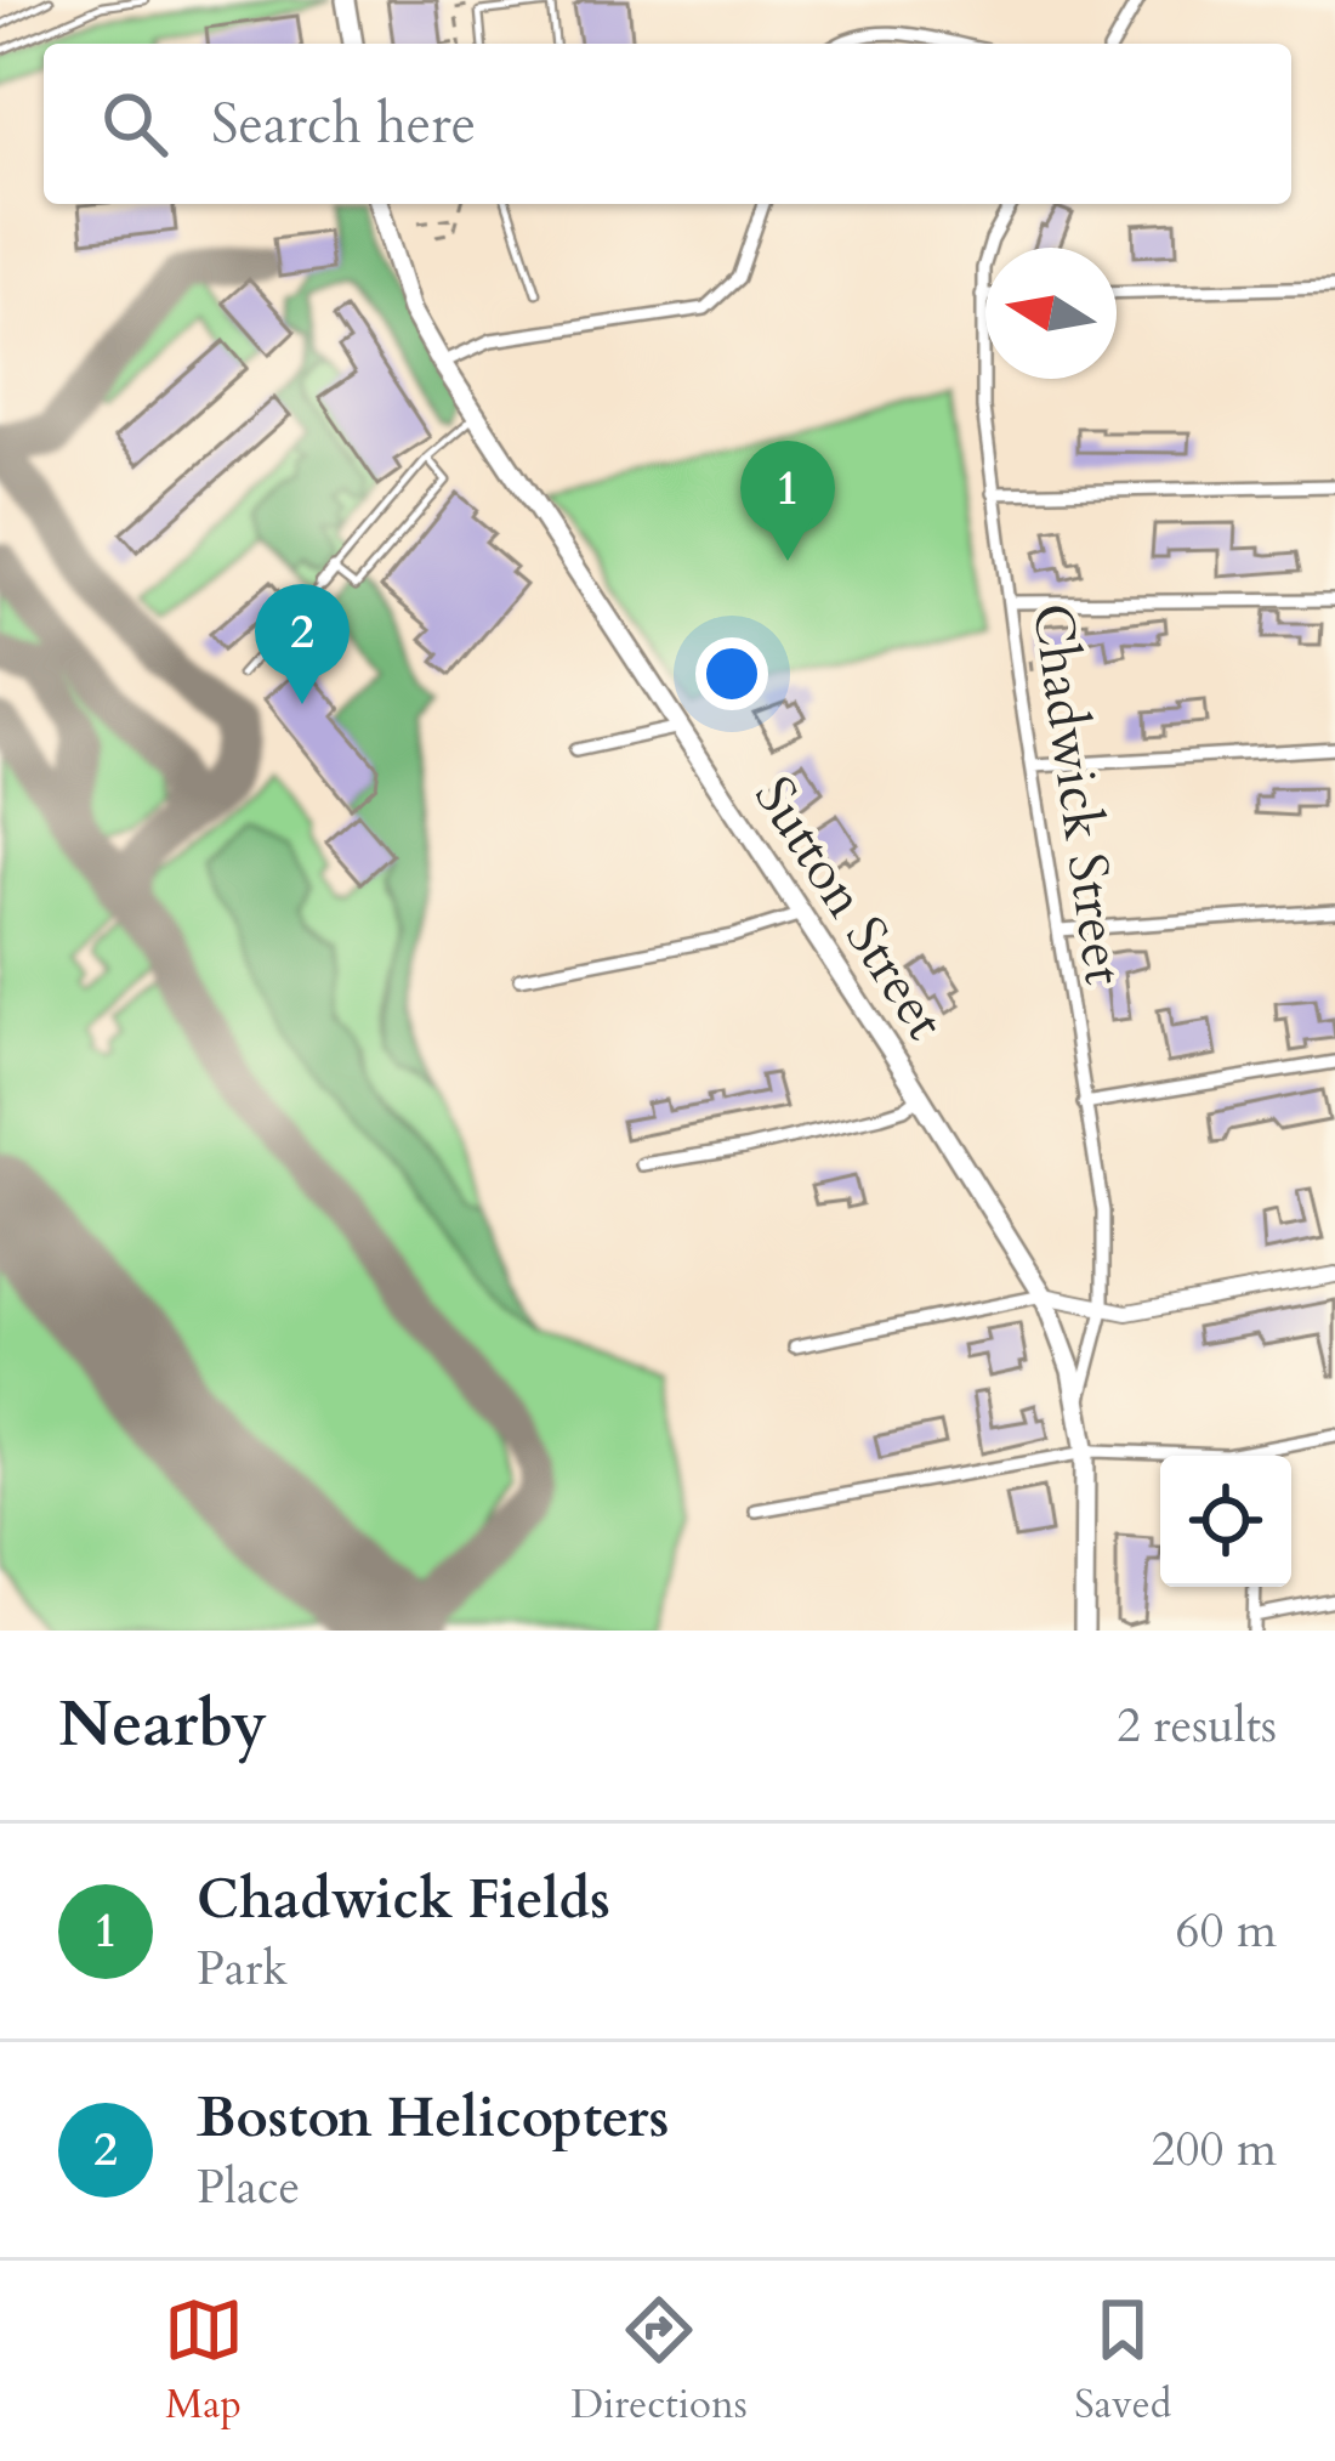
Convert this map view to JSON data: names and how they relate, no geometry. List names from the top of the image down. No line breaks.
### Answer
{"streets":{"highway":["Sutton Street"],"street":["Chadwick Street"]},"crossings":[["Chadwick Street","Sutton Street"]],"north":"left","page":{"search":"Search here","pins":["1","2"],"heading":["Nearby","2 results"],"list":[{"mark":"1","name":"Chadwick Fields","note":"Park","value":"60 m"},{"mark":"2","name":"Boston Helicopters","note":"Place","value":"200 m"}],"nav":["Map","Directions","Saved"]}}
